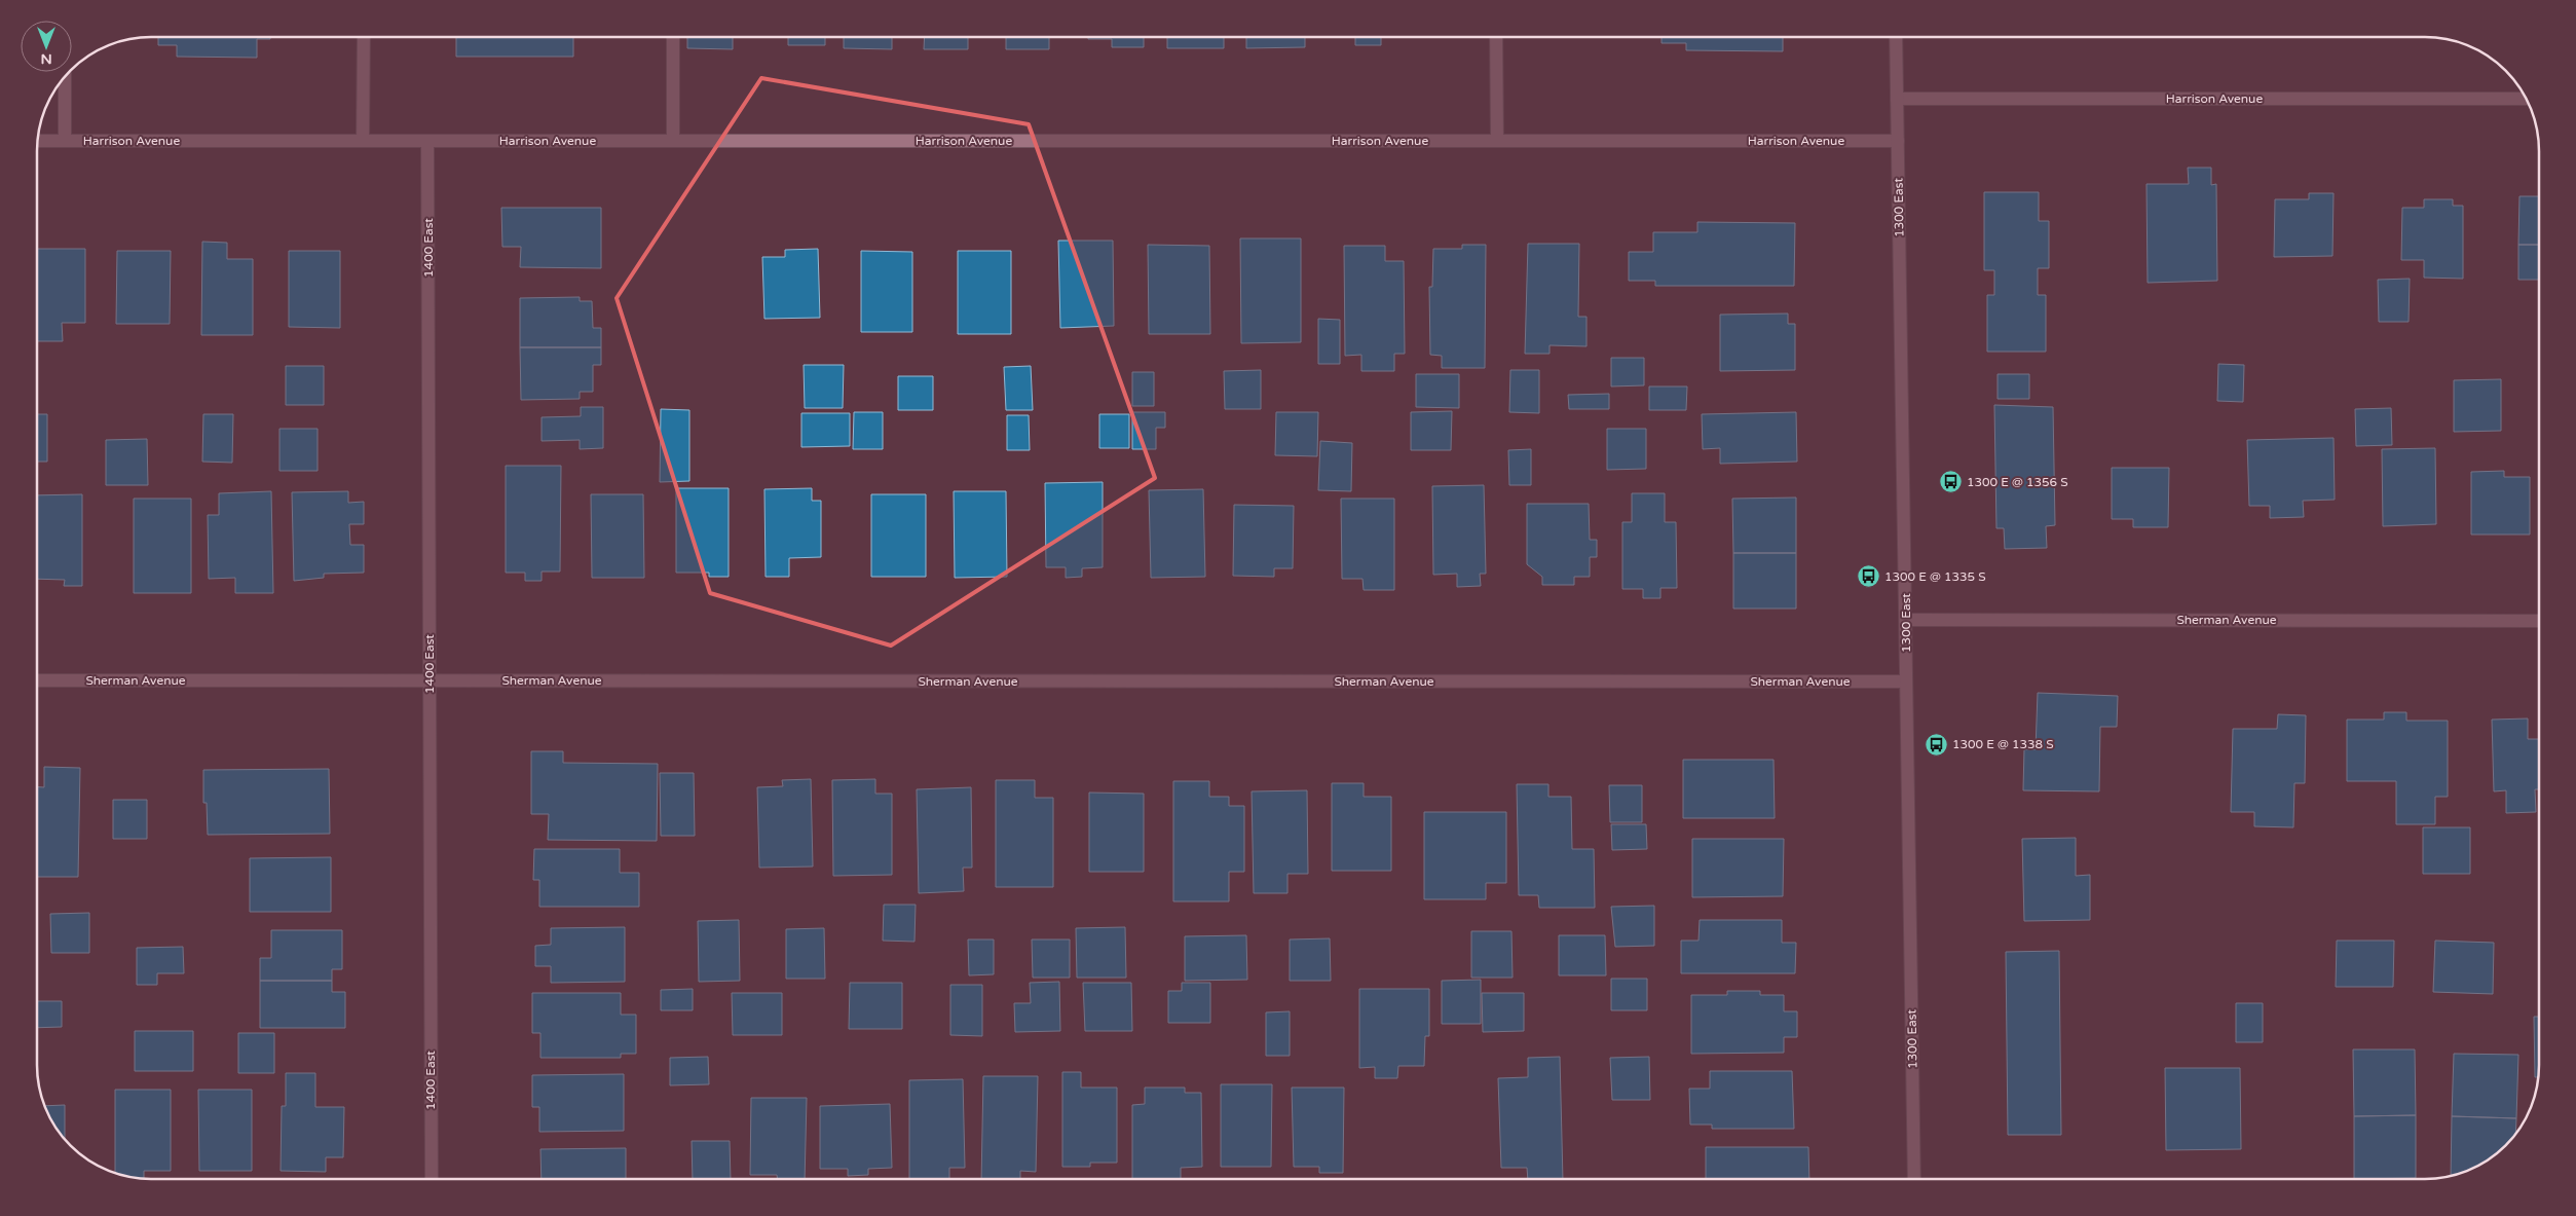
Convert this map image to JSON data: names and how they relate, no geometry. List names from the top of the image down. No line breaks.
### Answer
{"streets":{"street":["Harrison Avenue","1300 East","1400 East","Sherman Avenue"]},"crossings":[["Harrison Avenue","1300 East"],["Harrison Avenue","1400 East"],["1300 East","Sherman Avenue"],["1400 East","Sherman Avenue"]],"places":{"bus stop":["1300 E @ 1356 S","1300 E @ 1335 S","1300 E @ 1338 S"]},"north":"bottom"}
